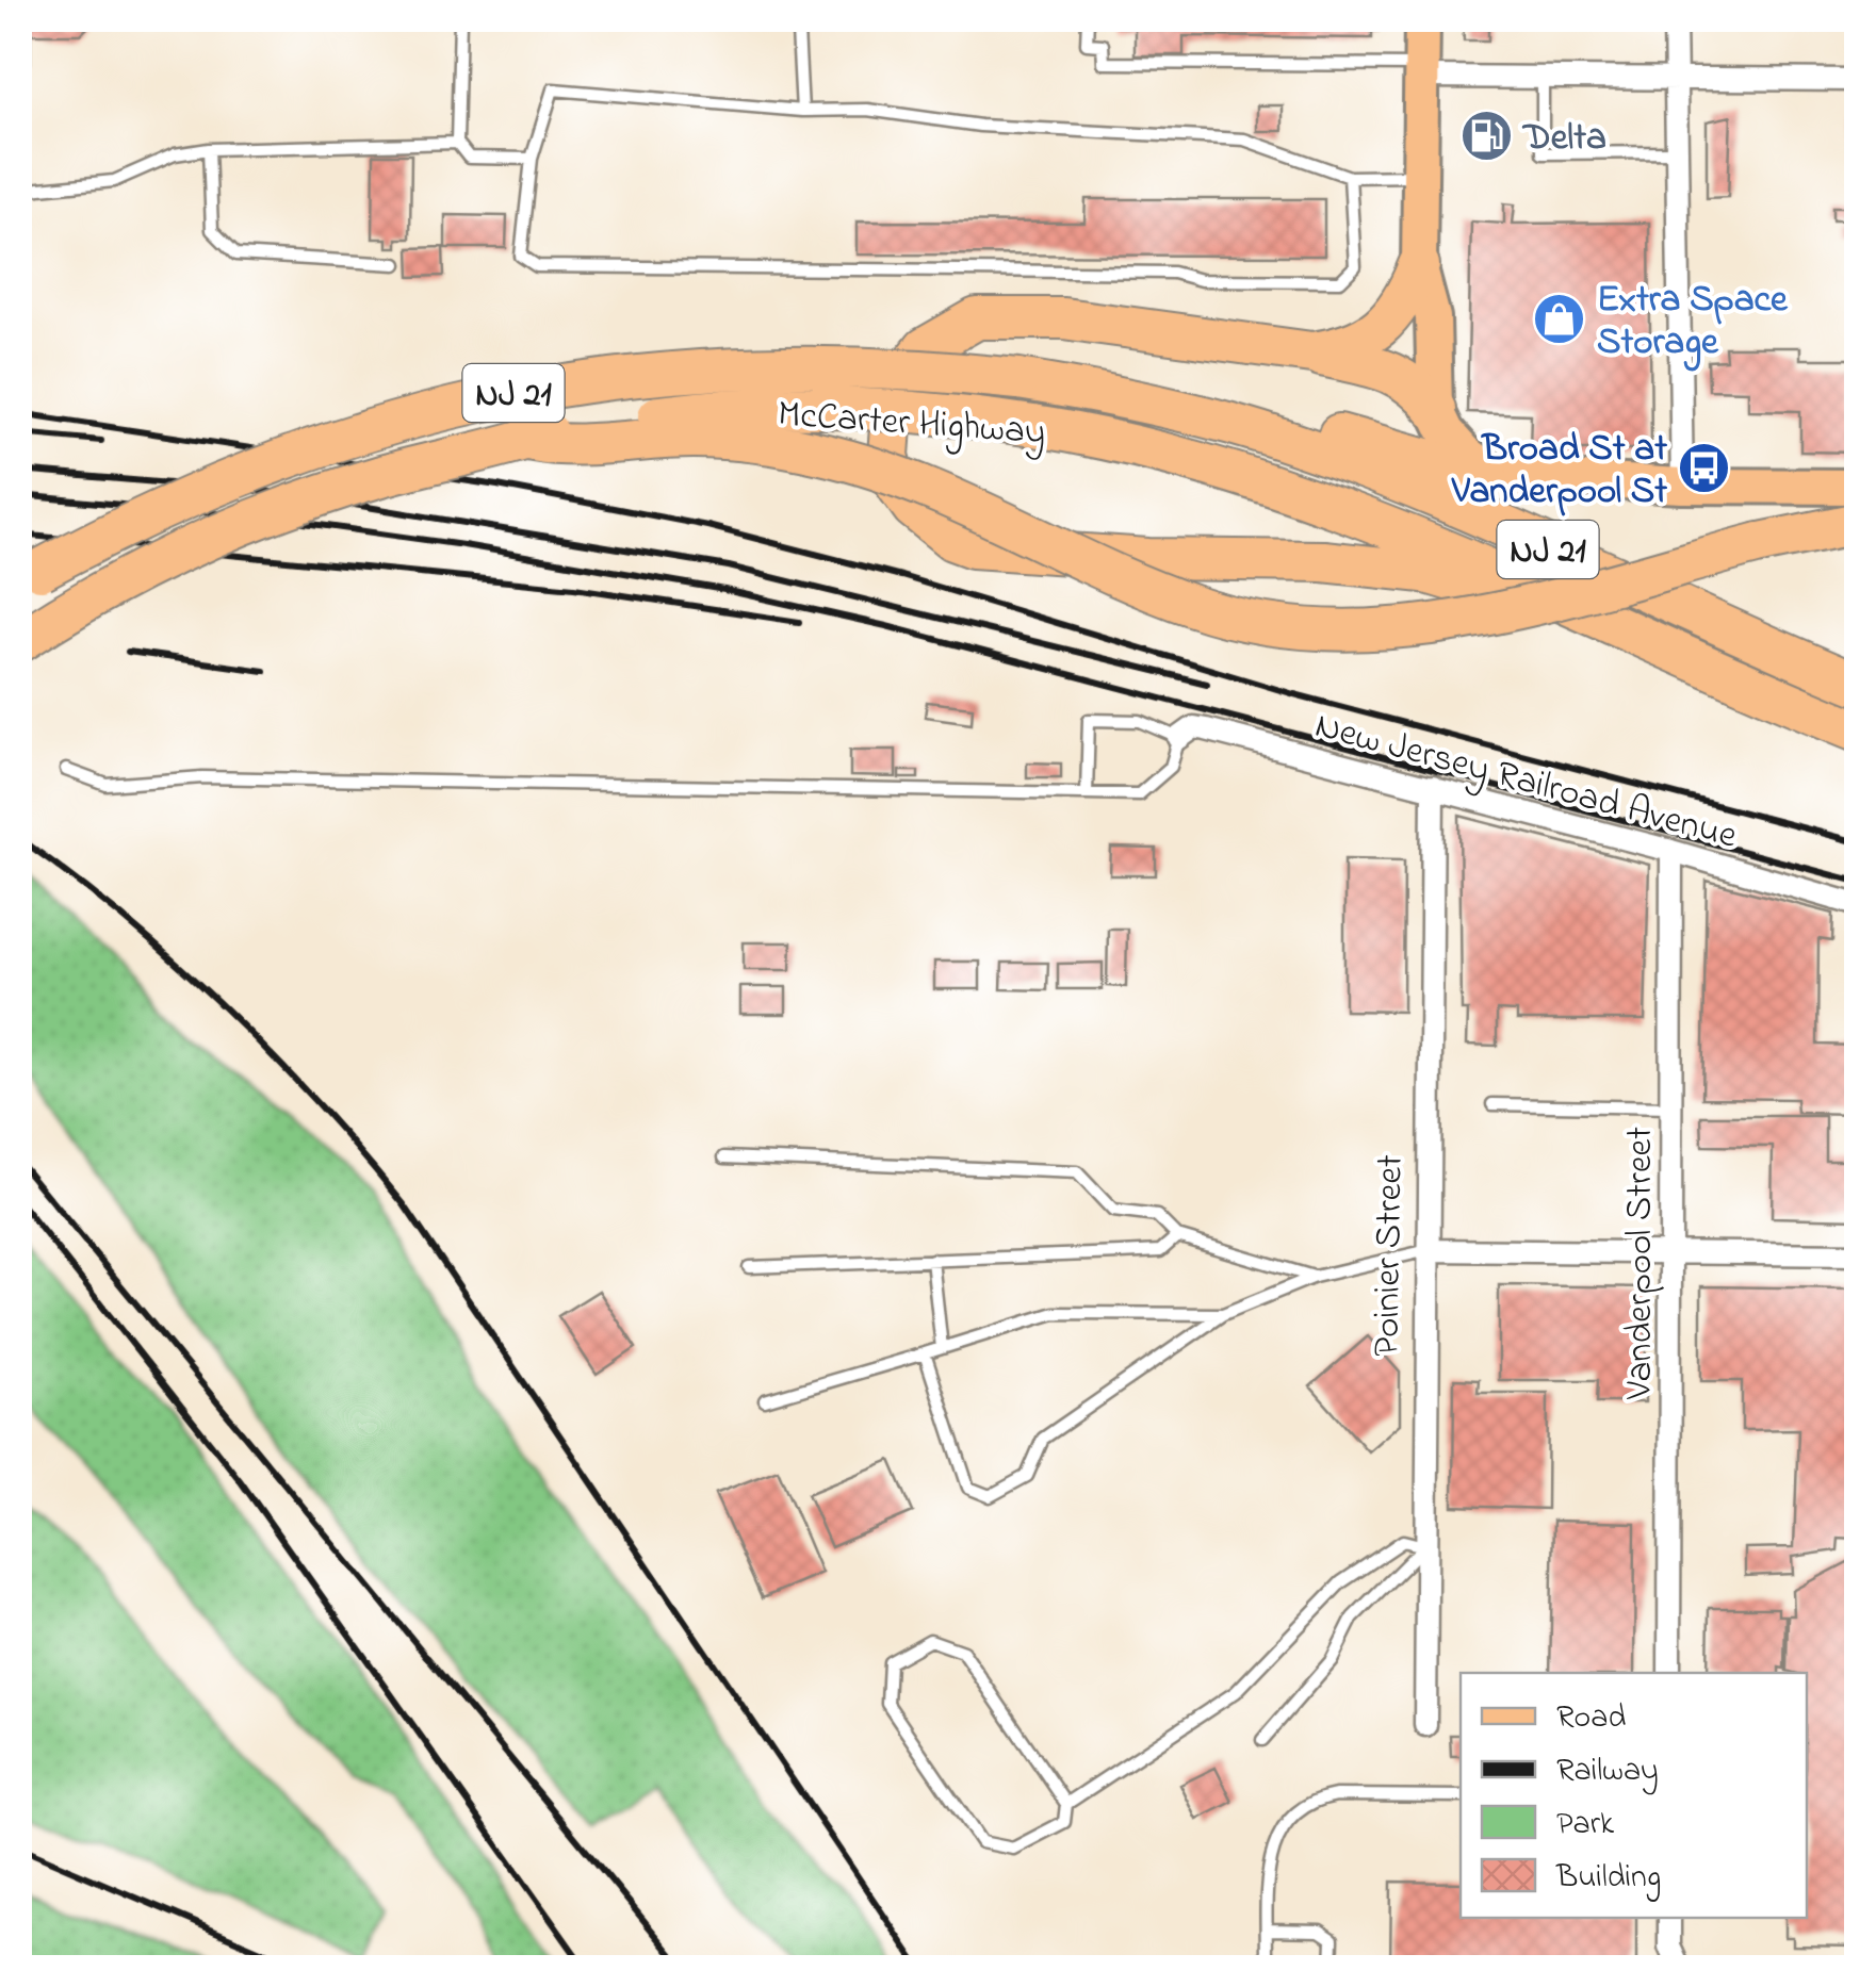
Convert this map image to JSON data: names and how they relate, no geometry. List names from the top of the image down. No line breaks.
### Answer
{"streets":{"highway":["NJ 21","McCarter Highway"],"street":["New Jersey Railroad Avenue","Poinier Street","Vanderpool Street"]},"crossings":[["New Jersey Railroad Avenue","Poinier Street"],["New Jersey Railroad Avenue","Vanderpool Street"]],"places":{"fuel station":["Delta"],"shop":["Extra Space Storage"],"bus stop":["Broad St at Vanderpool St"]},"legend":["Road","Railway","Park","Building"]}
